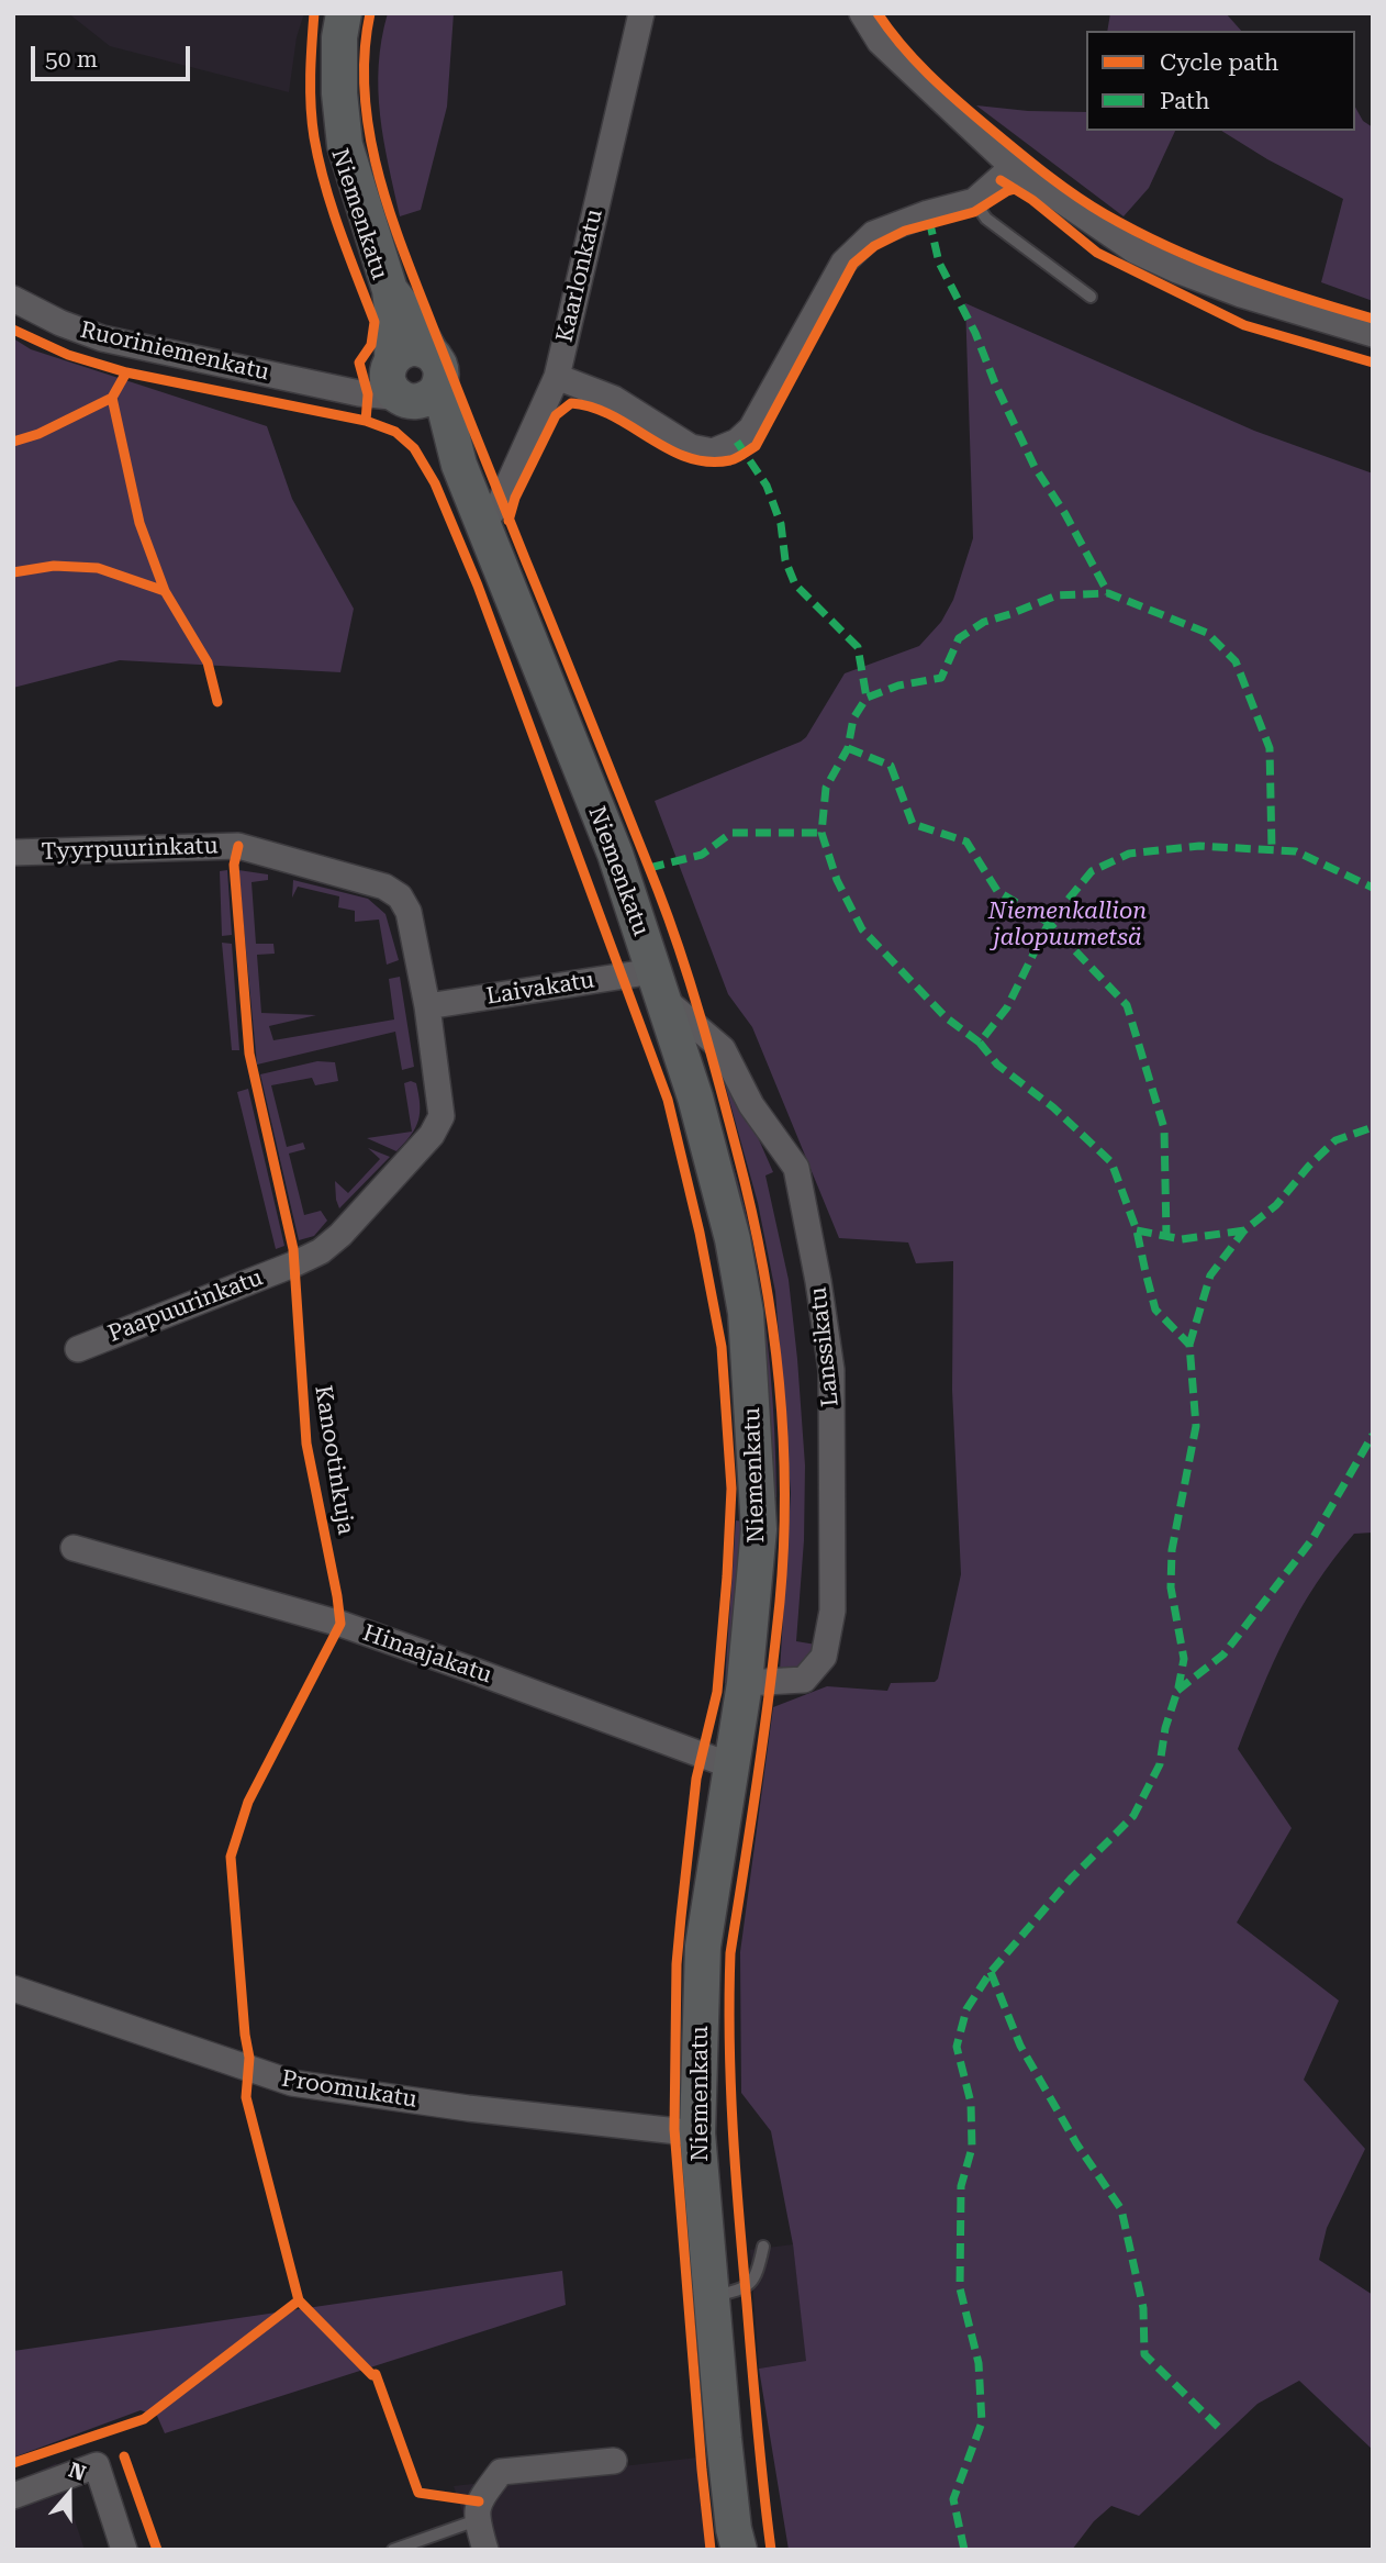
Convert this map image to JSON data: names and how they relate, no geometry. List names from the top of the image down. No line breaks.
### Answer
{"streets":{"street":["Niemenkatu","Kaarlonkatu","Ruoriniemenkatu","Tyyrpuurinkatu","Laivakatu","Paapuurinkatu","Lanssikatu","Hinaajakatu","Proomukatu"],"cycle path":["Kanootinkuja"]},"crossings":[["Niemenkatu","Kaarlonkatu"],["Niemenkatu","Ruoriniemenkatu"],["Niemenkatu","Laivakatu"],["Niemenkatu","Lanssikatu"],["Niemenkatu","Hinaajakatu"],["Niemenkatu","Proomukatu"],["Tyyrpuurinkatu","Laivakatu"],["Tyyrpuurinkatu","Paapuurinkatu"],["Laivakatu","Paapuurinkatu"],["Laivakatu","Lanssikatu"]],"parks":["Niemenkallion jalopuumetsä"],"legend":["Cycle path","Path"],"scale_bar":"50 m","north":"top"}
